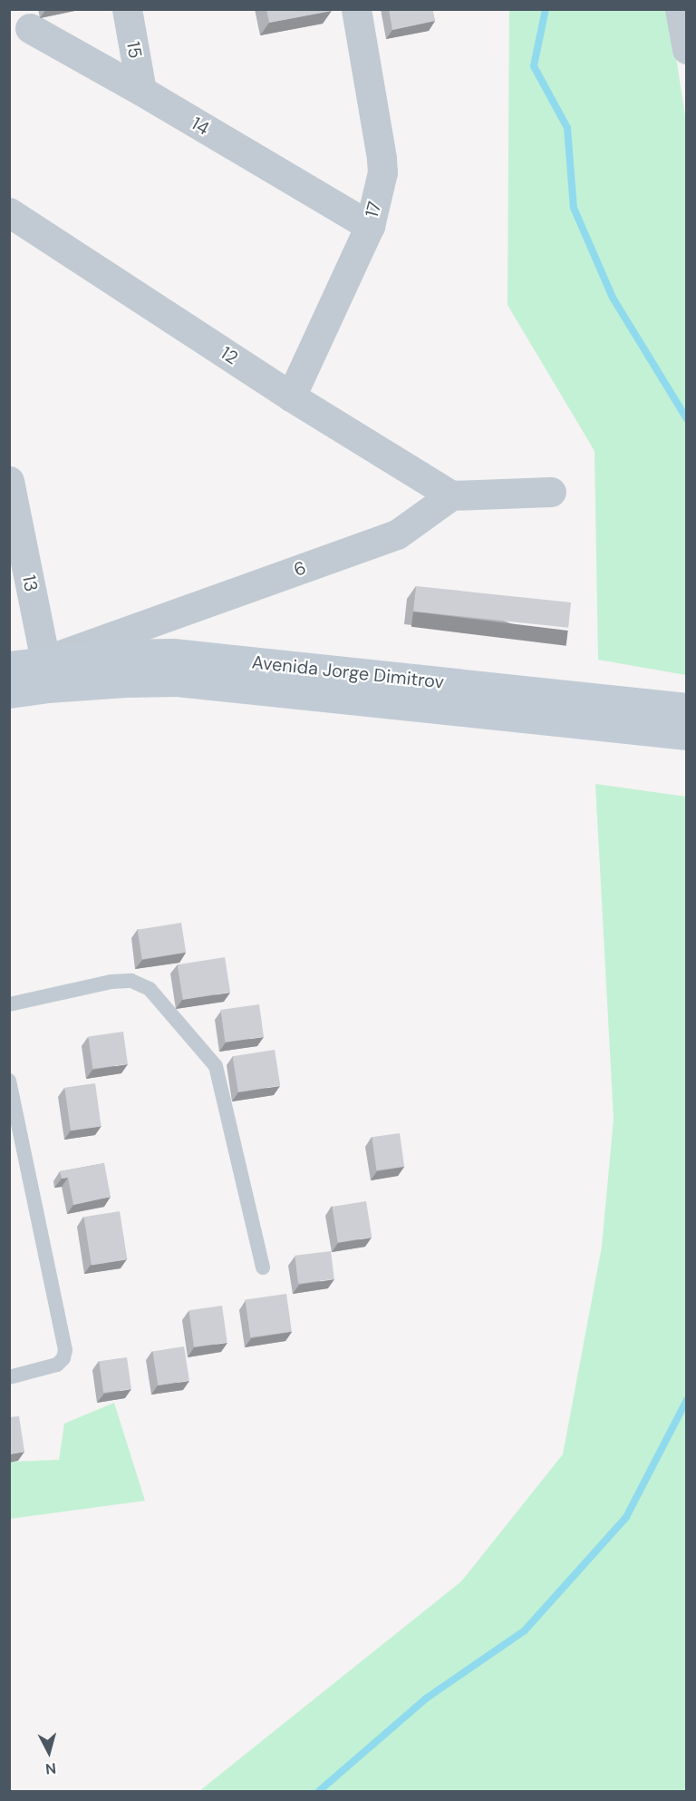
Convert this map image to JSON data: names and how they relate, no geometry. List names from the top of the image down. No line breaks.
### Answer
{"streets":{"main road":["Avenida Jorge Dimitrov"],"street":["15","14","17","12","6","13"]},"crossings":[["15","14"],["14","17"],["17","12"],["12","6"],["6","13"],["6","Avenida Jorge Dimitrov"],["13","Avenida Jorge Dimitrov"]],"north":"bottom"}
